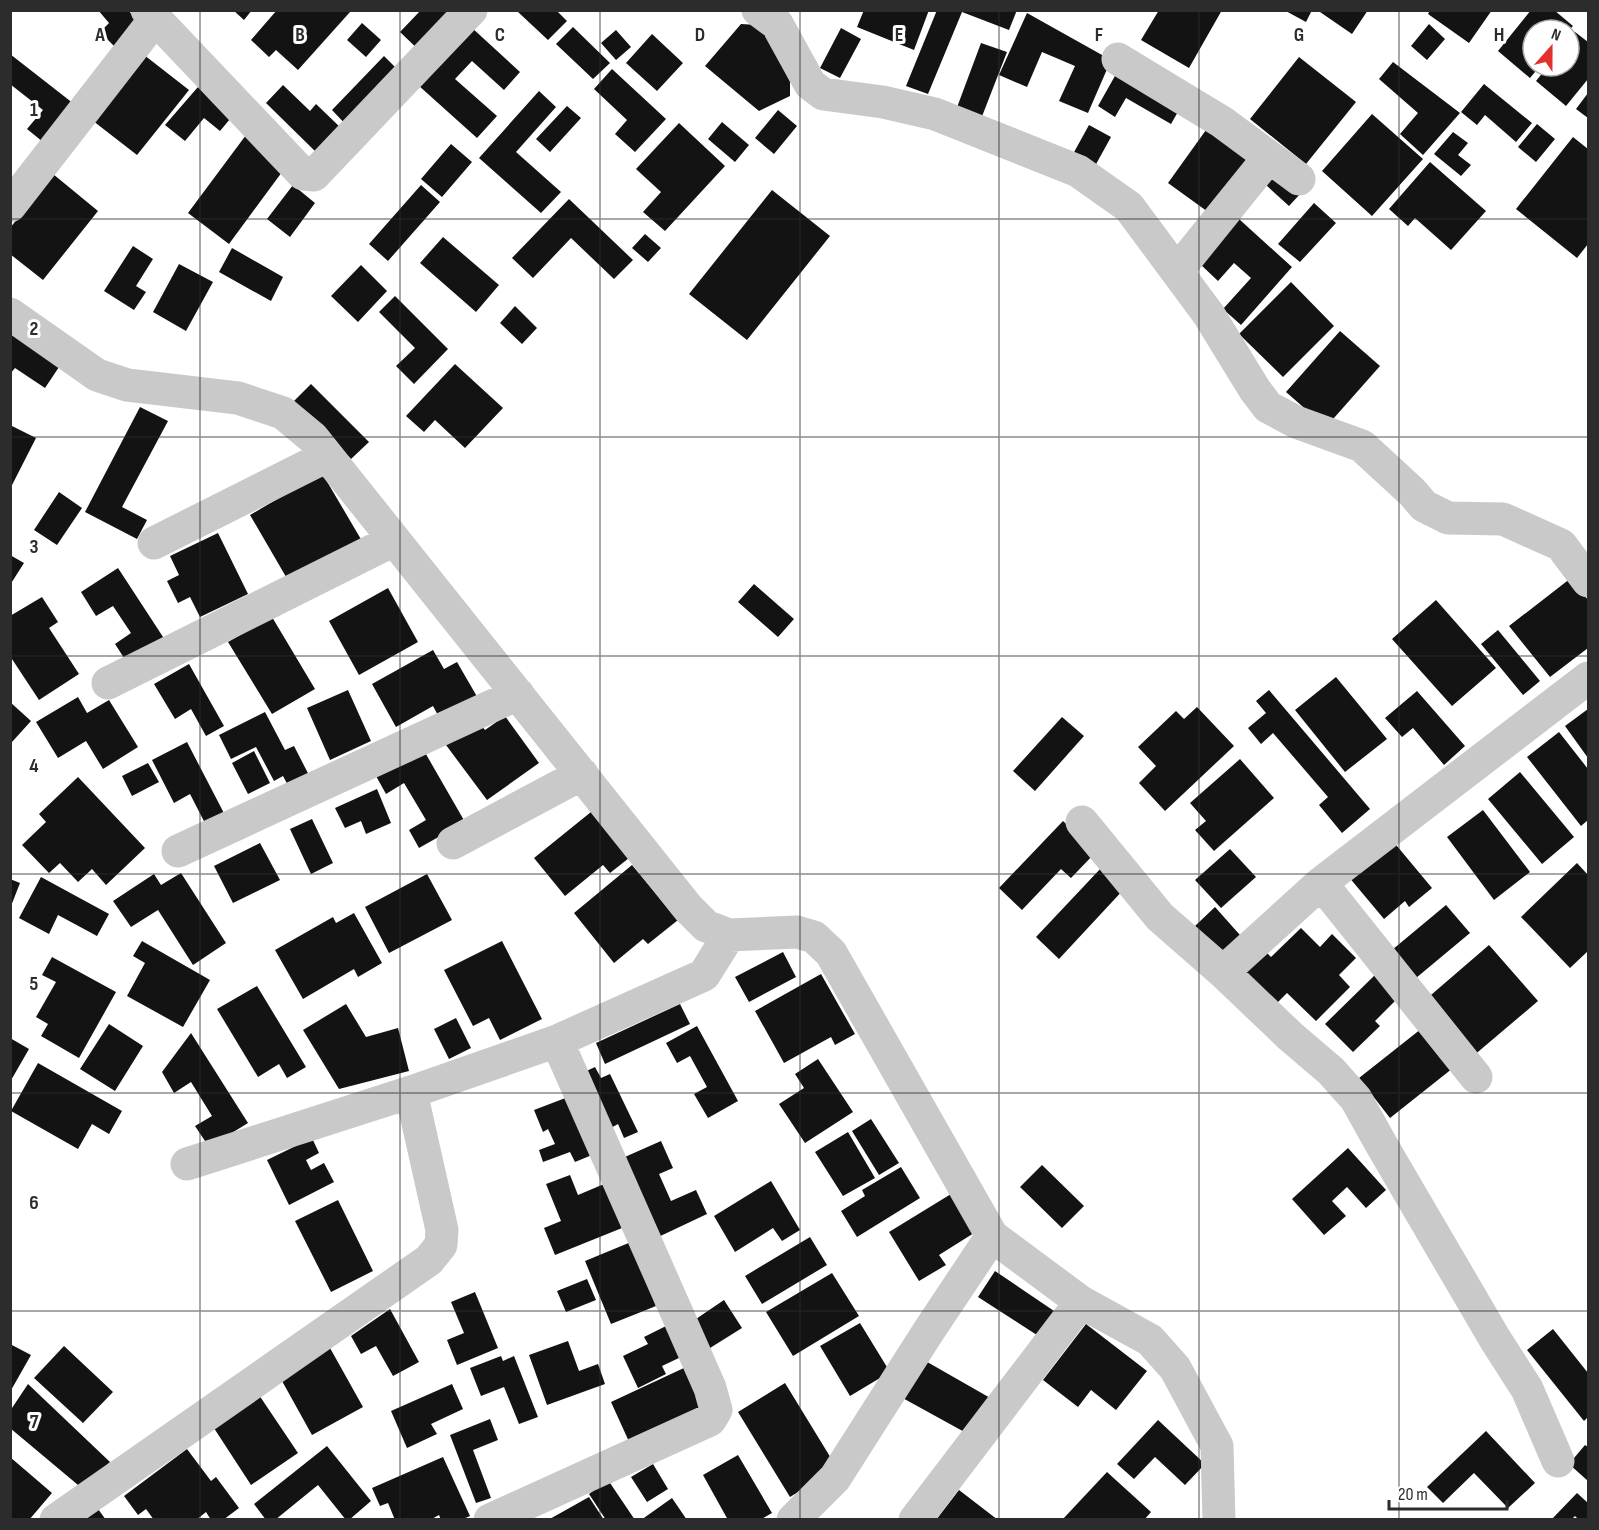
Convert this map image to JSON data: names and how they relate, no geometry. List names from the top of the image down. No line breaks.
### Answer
{"scale_bar":"20 m","north":"top","grid":{"columns":["A","B","C","D","E","F","G","H"],"rows":["1","2","3","4","5","6","7"]}}
